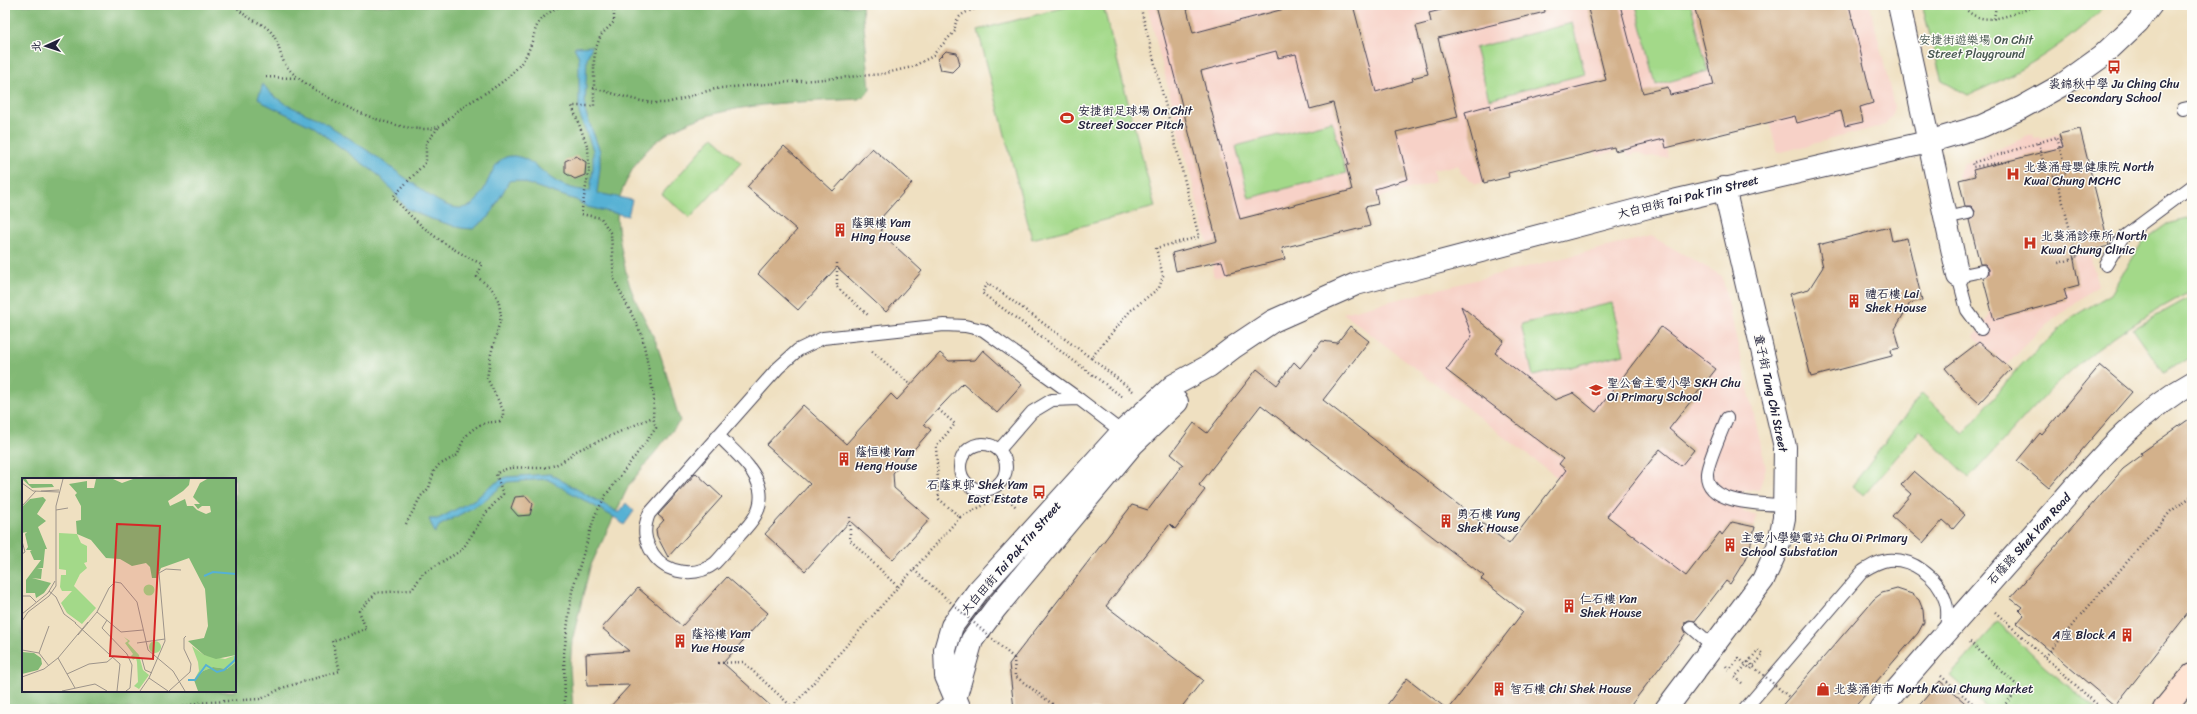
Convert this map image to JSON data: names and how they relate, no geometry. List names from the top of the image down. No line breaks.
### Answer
{"streets":{"street":["大白田街 Tai Pak Tin Street","童子街 Tung Chi Street","石蔭路 Shek Yam Road"]},"crossings":[["大白田街 Tai Pak Tin Street","童子街 Tung Chi Street"]],"parks":["安捷街遊樂場 On Chit Street Playground"],"places":{"bus stop":["裘錦秋中學 Ju Ching Chu Secondary School","石蔭東邨 Shek Yam East Estate"],"sports":["安捷街足球場 On Chit Street Soccer Pitch"],"hospital":["北葵涌母嬰健康院 North Kwai Chung MCHC","北葵涌診療所 North Kwai Chung Clinic"],"building":["蔭興樓 Yam Hing House","禮石樓 Lai Shek House","蔭恒樓 Yam Heng House","勇石樓 Yung Shek House","主愛小學變電站 Chu Oi Primary School Substation","仁石樓 Yan Shek House","A座 Block A","蔭裕樓 Yam Yue House","智石樓 Chi Shek House"],"school or university":["聖公會主愛小學 SKH Chu Oi Primary School"],"shop":["北葵涌街市 North Kwai Chung Market"]},"north":"left"}
